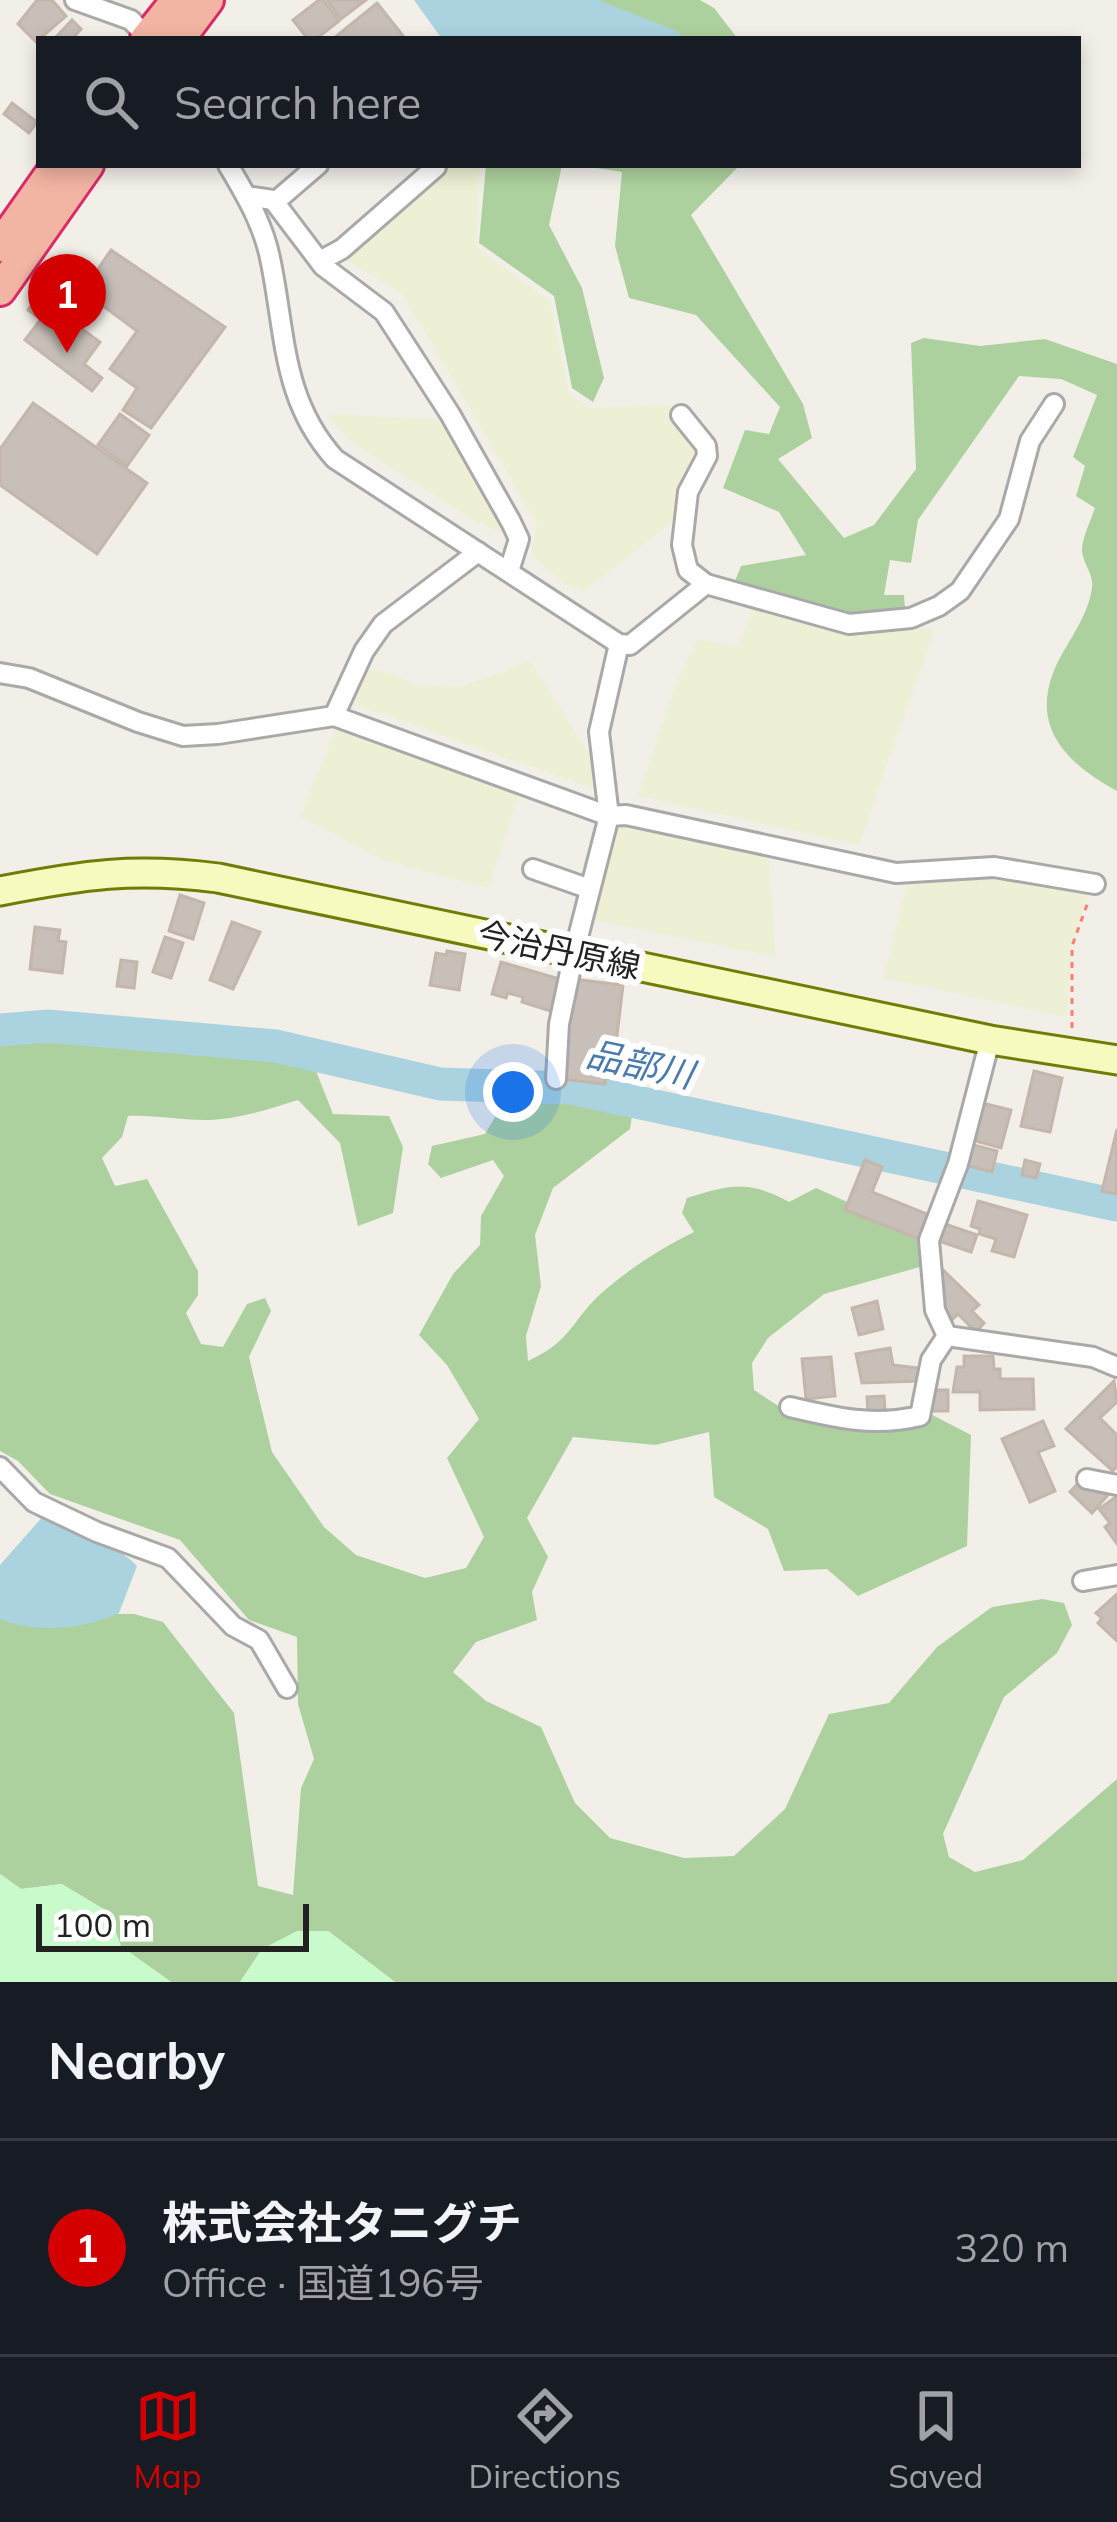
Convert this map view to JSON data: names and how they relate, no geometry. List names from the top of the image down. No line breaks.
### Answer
{"streets":{"main road":["今治丹原線"]},"water":["品部川"],"scale_bar":"100 m","page":{"search":"Search here","pins":"1","scale":"100 m","heading":"Nearby","list":[{"mark":"1","name":"株式会社タニグチ","note":"Office · 国道196号","value":"320 m"}],"nav":["Map","Directions","Saved"]}}
